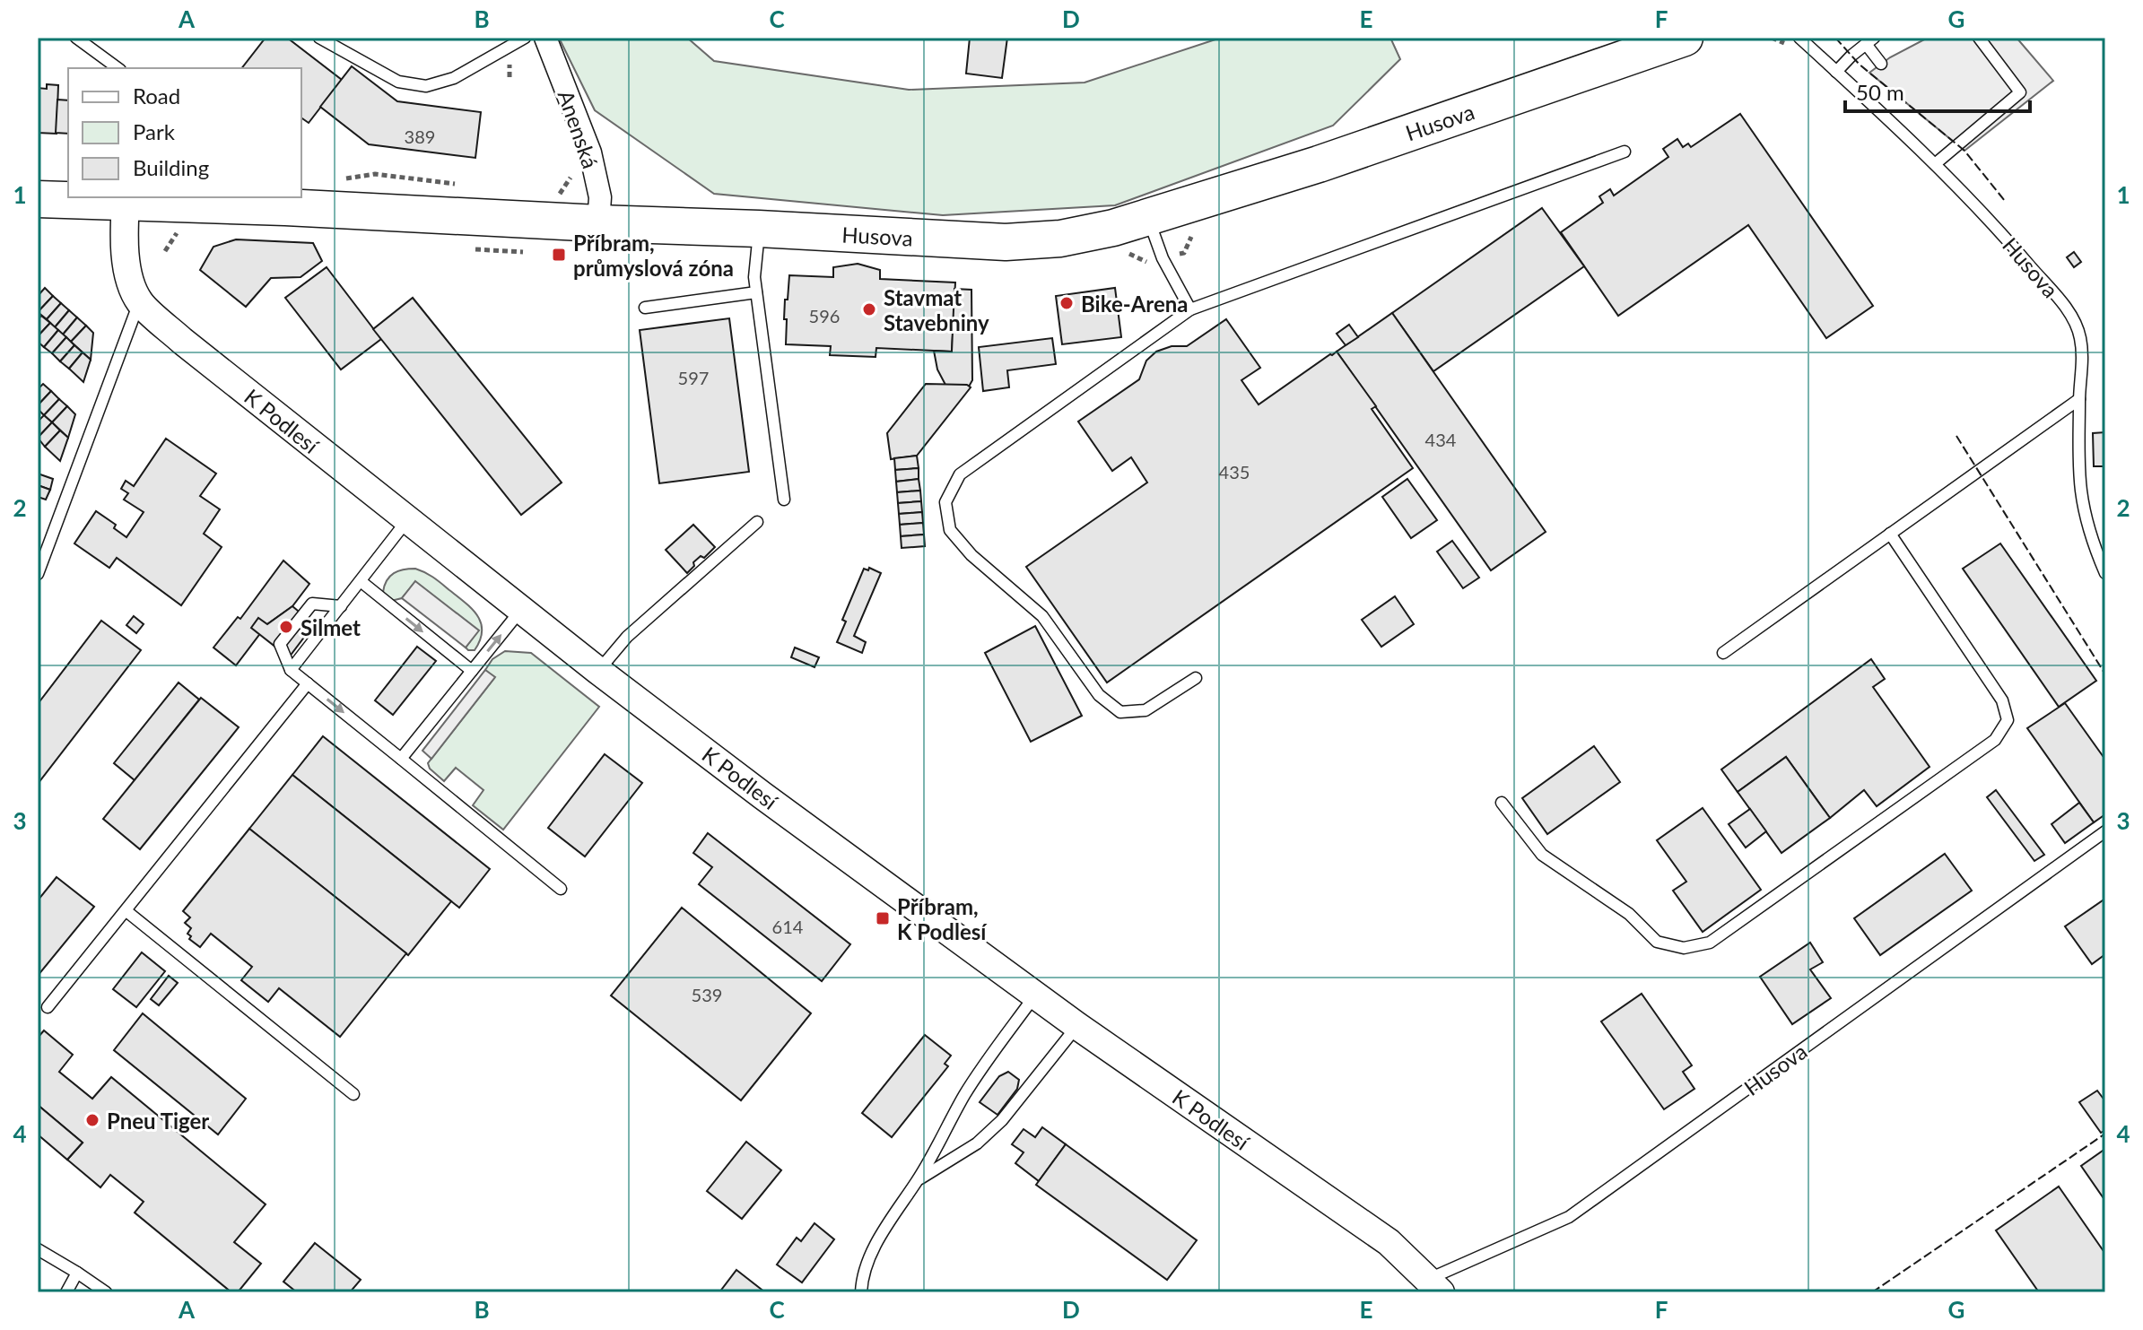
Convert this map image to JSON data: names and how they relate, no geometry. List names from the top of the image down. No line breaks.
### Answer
{"streets":{"main road":["Husova"],"street":["Anenská","K Podlesí"]},"crossings":[["Husova","Anenská"],["Husova","K Podlesí"]],"places":{"transit":["Příbram, průmyslová zóna","Příbram, K Podlesí"],"other":["Bike-Arena","Stavmat Stavebniny","Silmet","Pneu Tiger"]},"house_numbers":["389","596","597","434","435","614","539"],"legend":["Road","Park","Building"],"scale_bar":"50 m","grid":{"columns":["A","B","C","D","E","F","G"],"rows":["1","2","3","4"]}}
